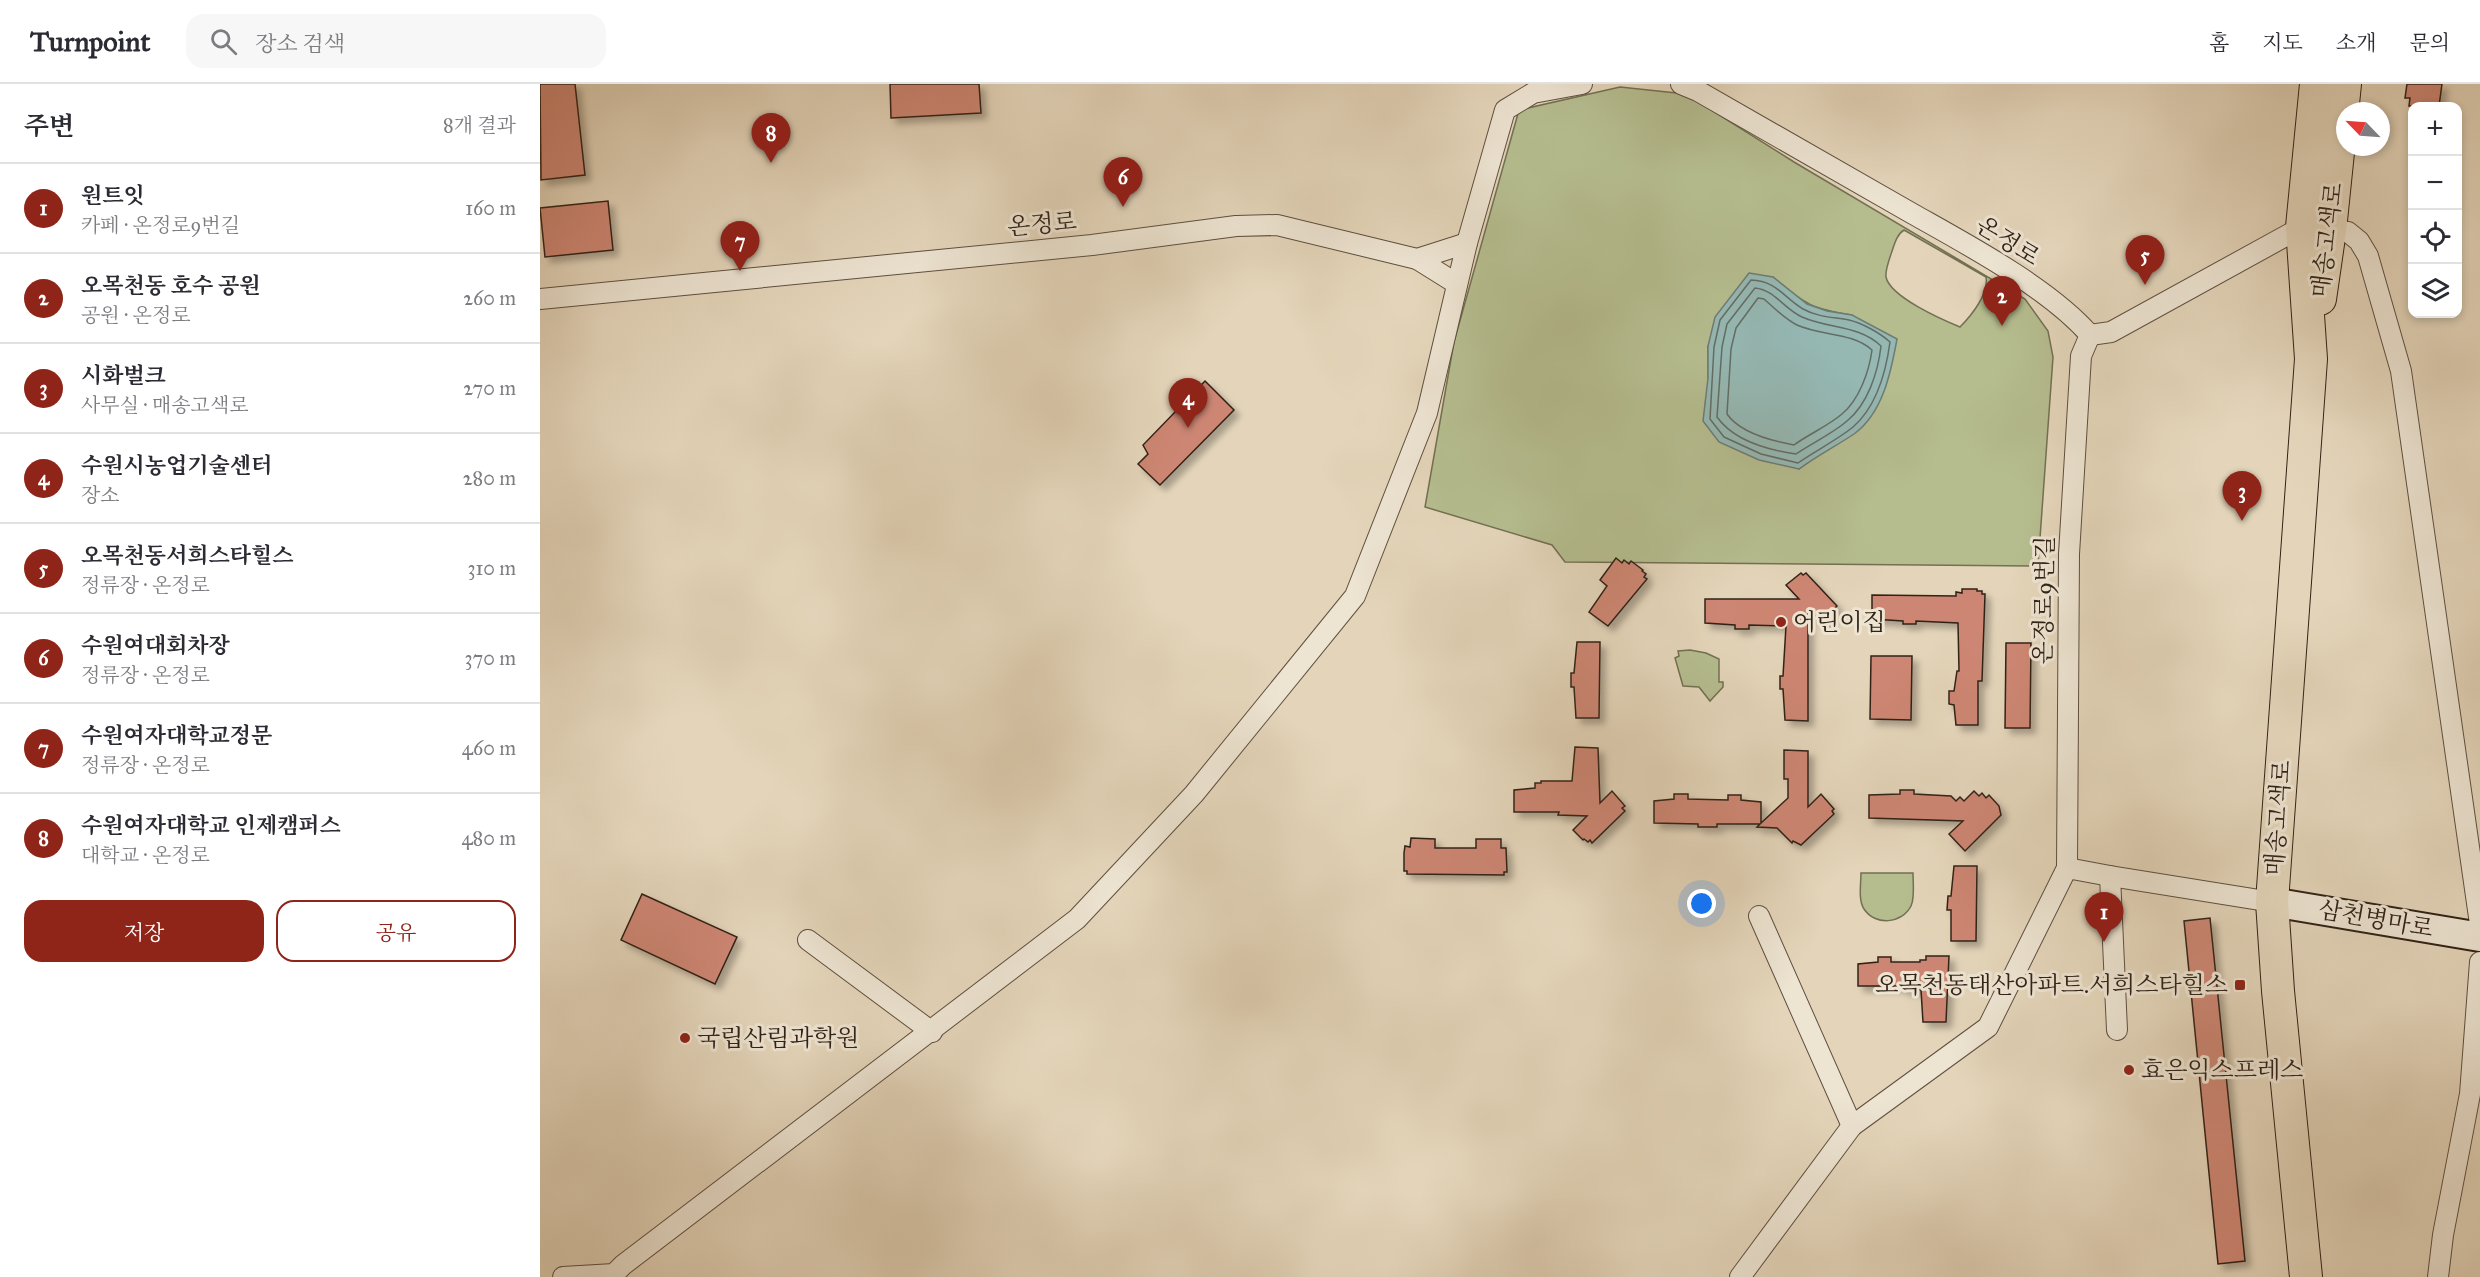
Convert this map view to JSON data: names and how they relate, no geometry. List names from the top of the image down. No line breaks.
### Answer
{"streets":{"main road":["매송고색로"],"street":["온정로","온정로9번길","삼천병마로"]},"crossings":[["온정로","온정로9번길"],["매송고색로","삼천병마로"]],"places":{"other":["어린이집","국립산림과학원","효은익스프레스"],"transit":["오목천동태산아파트.서희스타힐스"]},"north":"top left","page":{"header":"Turnpoint","search":"장소 검색","nav":["홈","지도","소개","문의"],"heading":["주변","8개 결과"],"map_buttons":["+","−"],"pins":["8","6","7","5","2","4","3","1"],"list":[{"mark":"1","name":"원트잇","note":"카페 · 온정로9번길","value":"160 m"},{"mark":"2","name":"오목천동 호수 공원","note":"공원 · 온정로","value":"260 m"},{"mark":"3","name":"시화벌크","note":"사무실 · 매송고색로","value":"270 m"},{"mark":"4","name":"수원시농업기술센터","note":"장소","value":"280 m"},{"mark":"5","name":"오목천동서희스타힐스","note":"정류장 · 온정로","value":"310 m"},{"mark":"6","name":"수원여대회차장","note":"정류장 · 온정로","value":"370 m"},{"mark":"7","name":"수원여자대학교정문","note":"정류장 · 온정로","value":"460 m"},{"mark":"8","name":"수원여자대학교 인제캠퍼스","note":"대학교 · 온정로","value":"480 m"}],"buttons":["저장","공유"]}}
